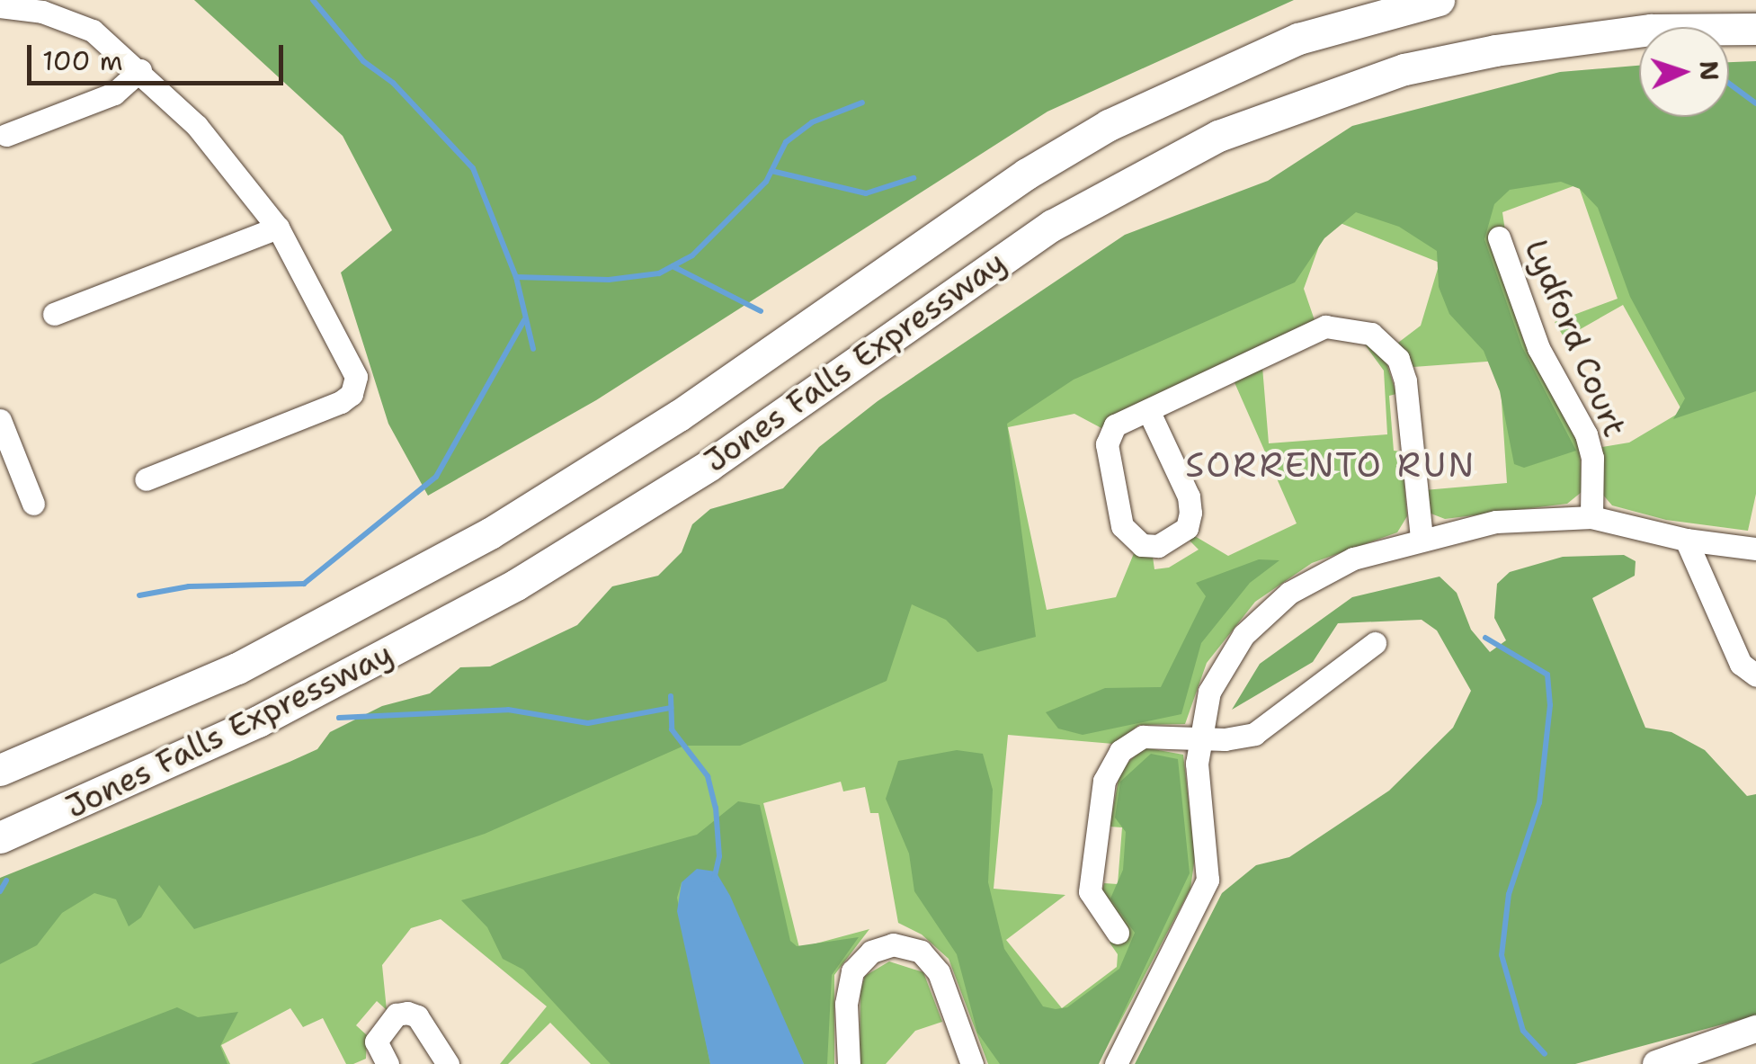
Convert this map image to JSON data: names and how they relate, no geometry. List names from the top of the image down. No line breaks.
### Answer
{"streets":{"highway":["Jones Falls Expressway"],"street":["Lydford Court"]},"districts":["SORRENTO RUN"],"scale_bar":"100 m","north":"right"}
